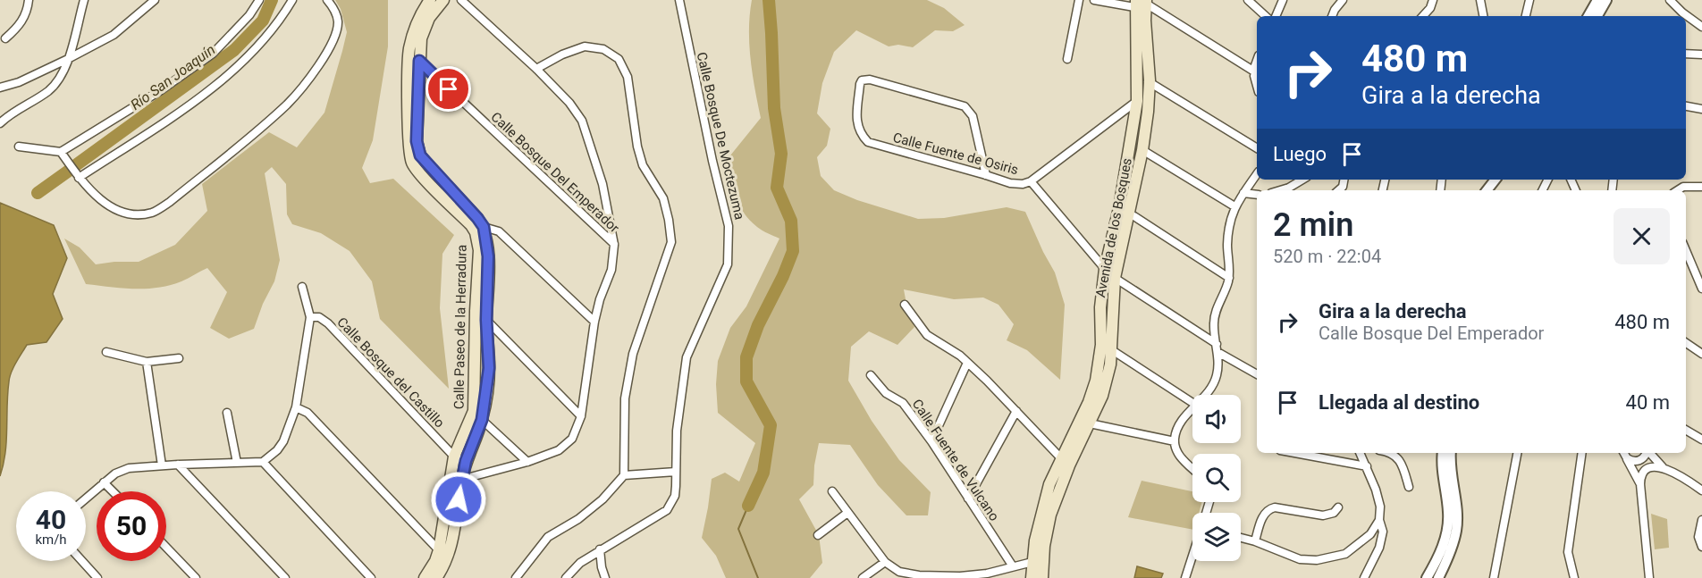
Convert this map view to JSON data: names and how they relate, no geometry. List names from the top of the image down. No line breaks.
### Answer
{"streets":{"main road":["Avenida de los Bosques","Calle Paseo de la Herradura"],"street":["Calle Bosque De Moctezuma","Calle Fuente de Osiris","Calle Bosque Del Emperador","Calle Bosque del Castillo","Calle Fuente de Vulcano"]},"crossings":[["Calle Fuente de Osiris","Avenida de los Bosques"],["Calle Bosque Del Emperador","Calle Paseo de la Herradura"],["Calle Paseo de la Herradura","Calle Bosque del Castillo"]],"water":["Río San Joaquín"],"page":{"turn":["480 m","Gira a la derecha"],"then":"Luego","heading":["2 min","520 m · 22:04"],"list":[{"name":"Gira a la derecha","note":"Calle Bosque Del Emperador","value":"480 m"},{"name":"Llegada al destino","value":"40 m"}],"speed":"40 km/h","limit":"50"}}
